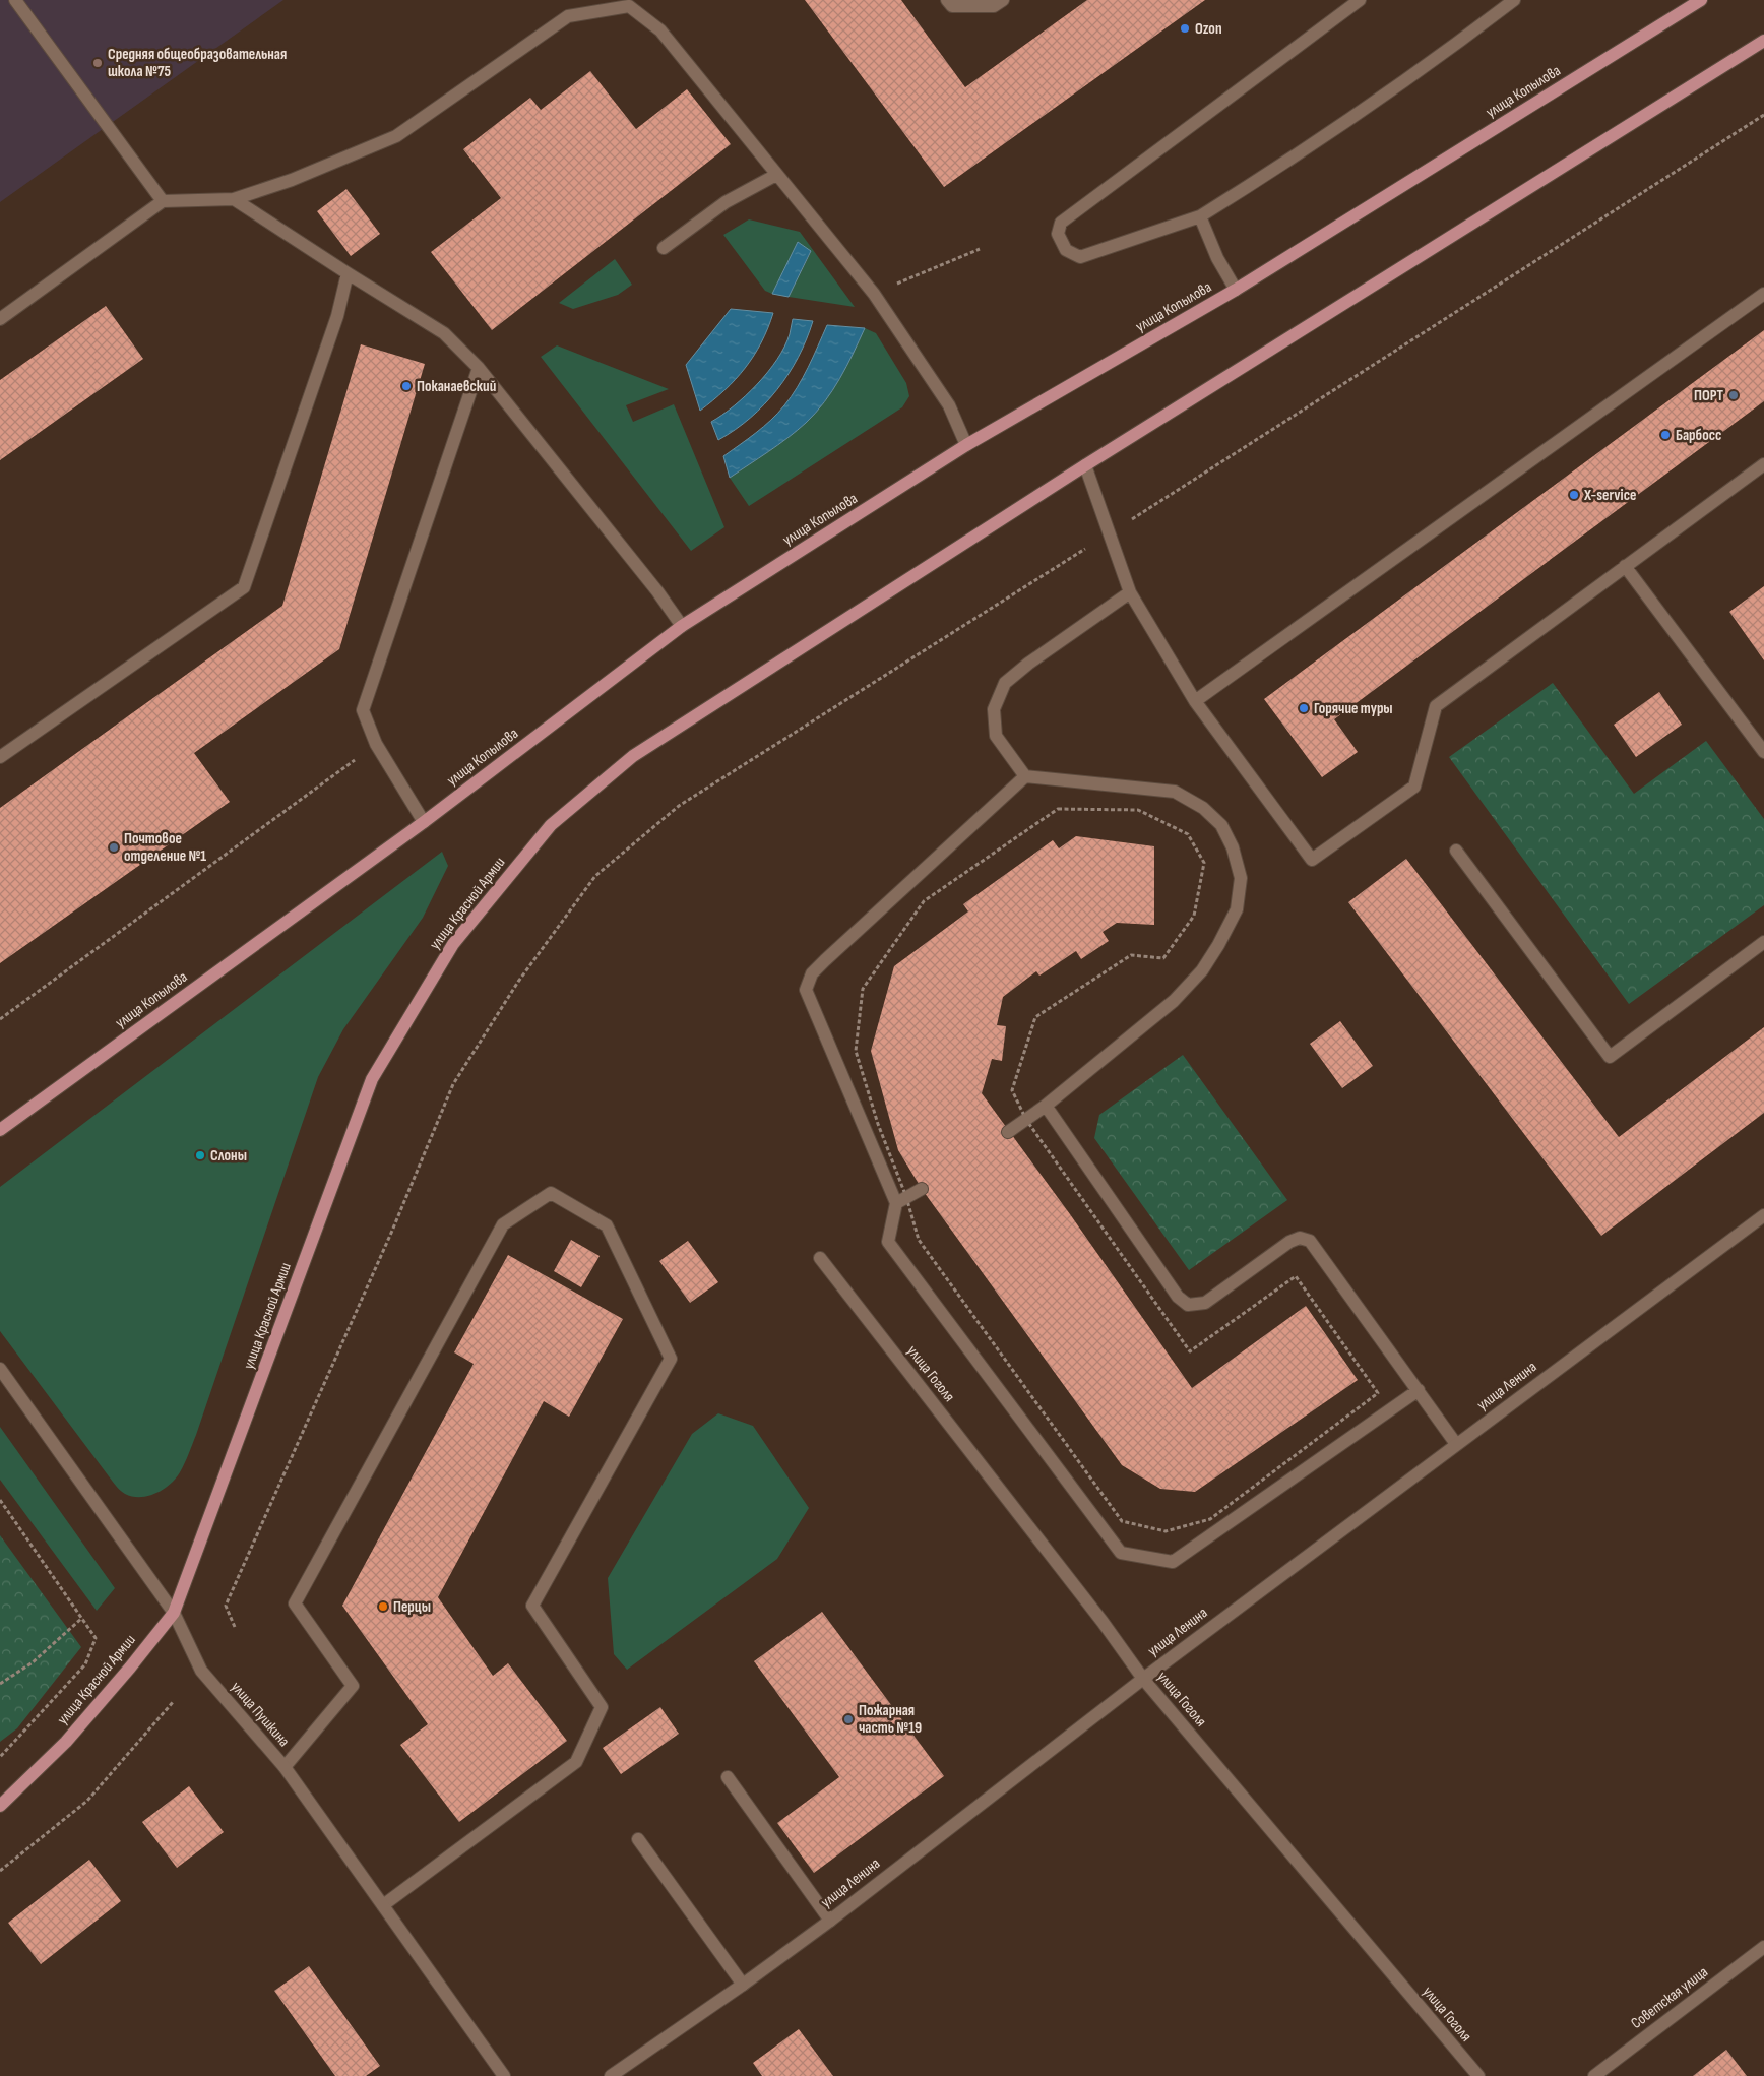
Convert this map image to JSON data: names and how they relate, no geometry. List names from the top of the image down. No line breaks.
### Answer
{"streets":{"main road":["улица Копылова","улица Красной Армии"],"street":["улица Гоголя","улица Ленина","улица Пушкина","Советская улица"]},"crossings":[["улица Красной Армии","улица Пушкина"],["улица Гоголя","улица Ленина"]],"places":["Ozon","Средняя общеобразовательная школа №75","Поканаевский","ПОРТ","Барбосс","X-service","Горячие туры","Почтовое отделение №1","Слоны","Перцы","Пожарная часть №19"]}
